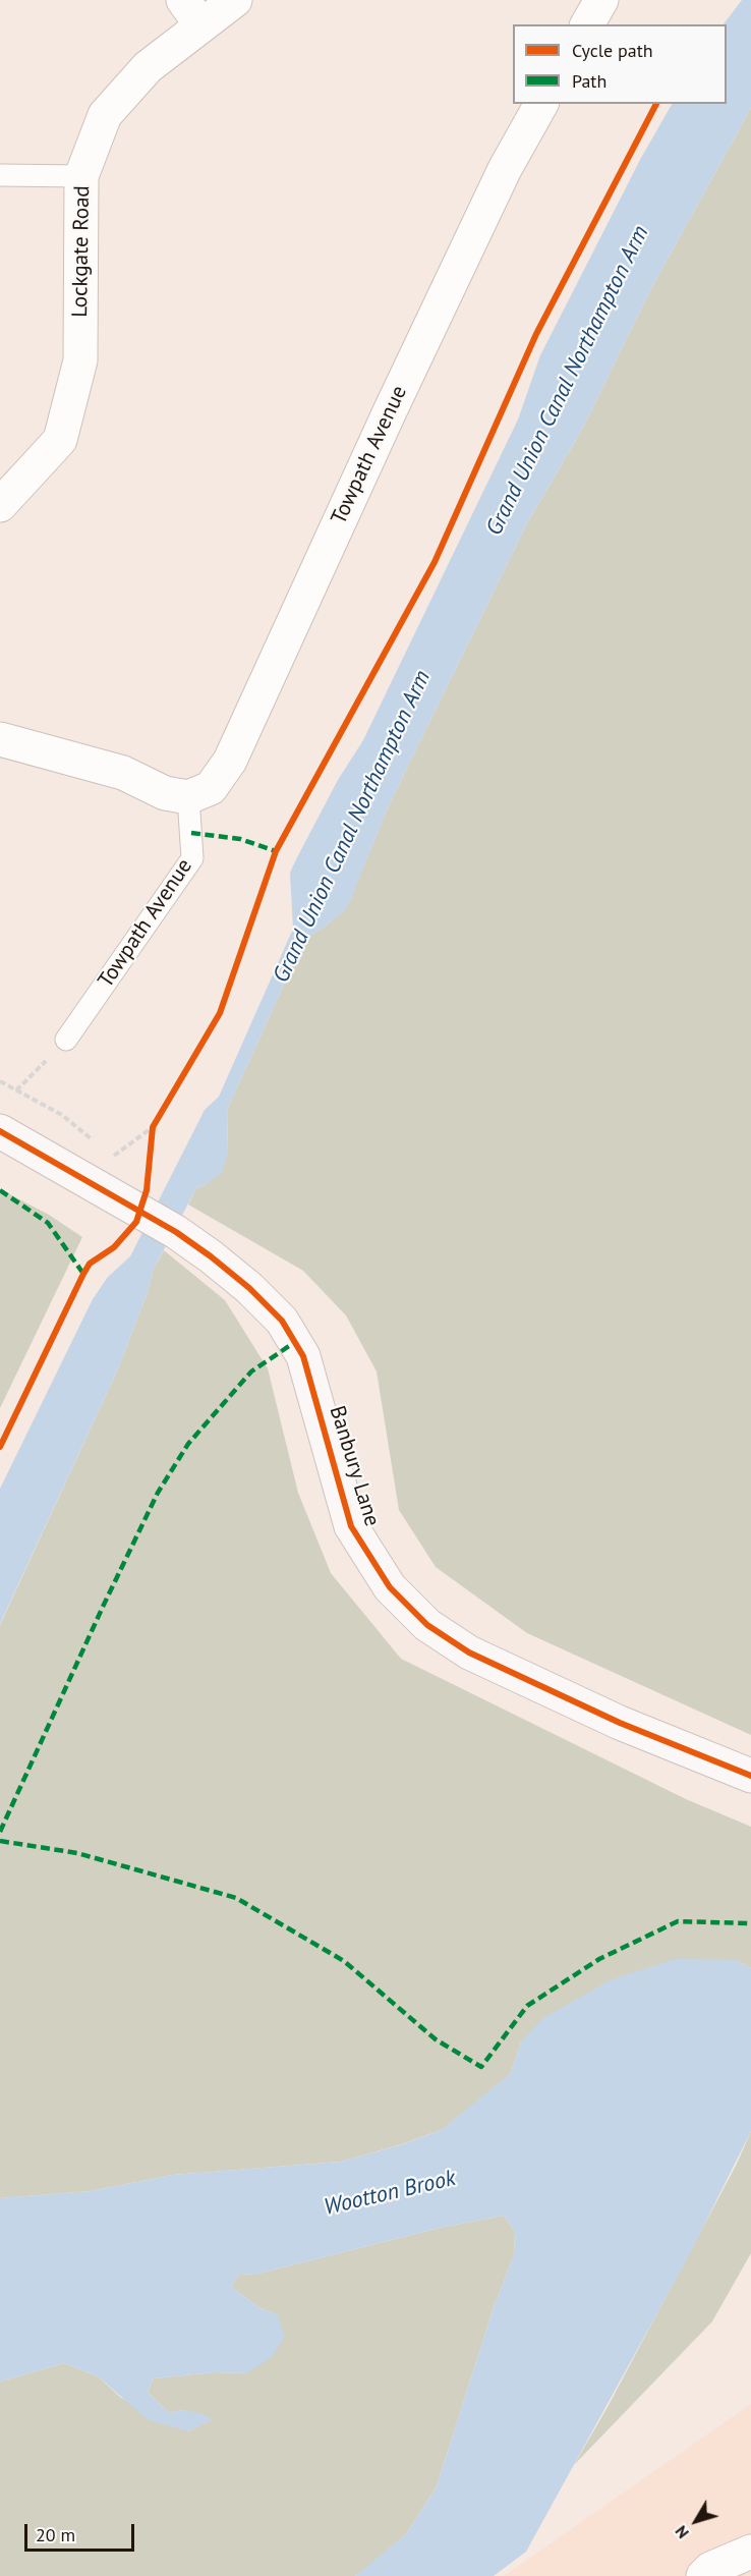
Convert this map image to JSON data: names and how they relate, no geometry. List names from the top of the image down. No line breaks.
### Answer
{"streets":{"street":["Lockgate Road","Towpath Avenue","Banbury Lane"]},"water":["Grand Union Canal Northampton Arm","Wootton Brook"],"legend":["Cycle path","Path"],"scale_bar":"20 m","north":"bottom left"}
